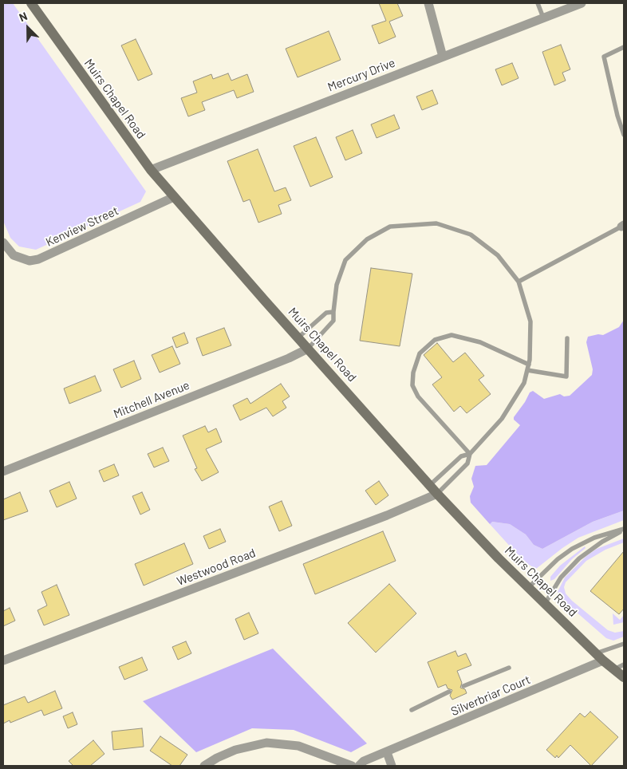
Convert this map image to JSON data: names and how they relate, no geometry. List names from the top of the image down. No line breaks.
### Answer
{"streets":{"main road":["Muirs Chapel Road"],"street":["Mercury Drive","Kenview Street","Mitchell Avenue","Westwood Road","Silverbriar Court"]},"crossings":[["Mercury Drive","Muirs Chapel Road"],["Muirs Chapel Road","Kenview Street"],["Muirs Chapel Road","Mitchell Avenue"],["Muirs Chapel Road","Westwood Road"],["Muirs Chapel Road","Silverbriar Court"]],"north":"top left"}
